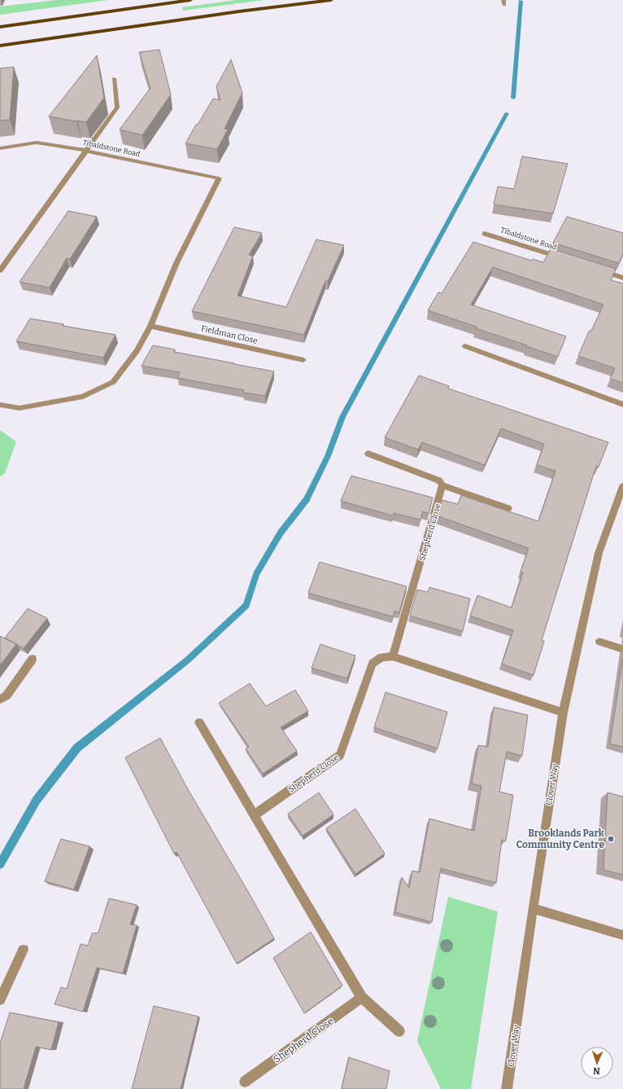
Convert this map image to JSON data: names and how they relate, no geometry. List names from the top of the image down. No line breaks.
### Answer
{"streets":{"street":["Tibaldstone Road","Fieldman Close","Shepherd Close","Clover Way"]},"crossings":[["Tibaldstone Road","Fieldman Close"]],"places":["Brooklands Park Community Centre"],"north":"bottom"}
